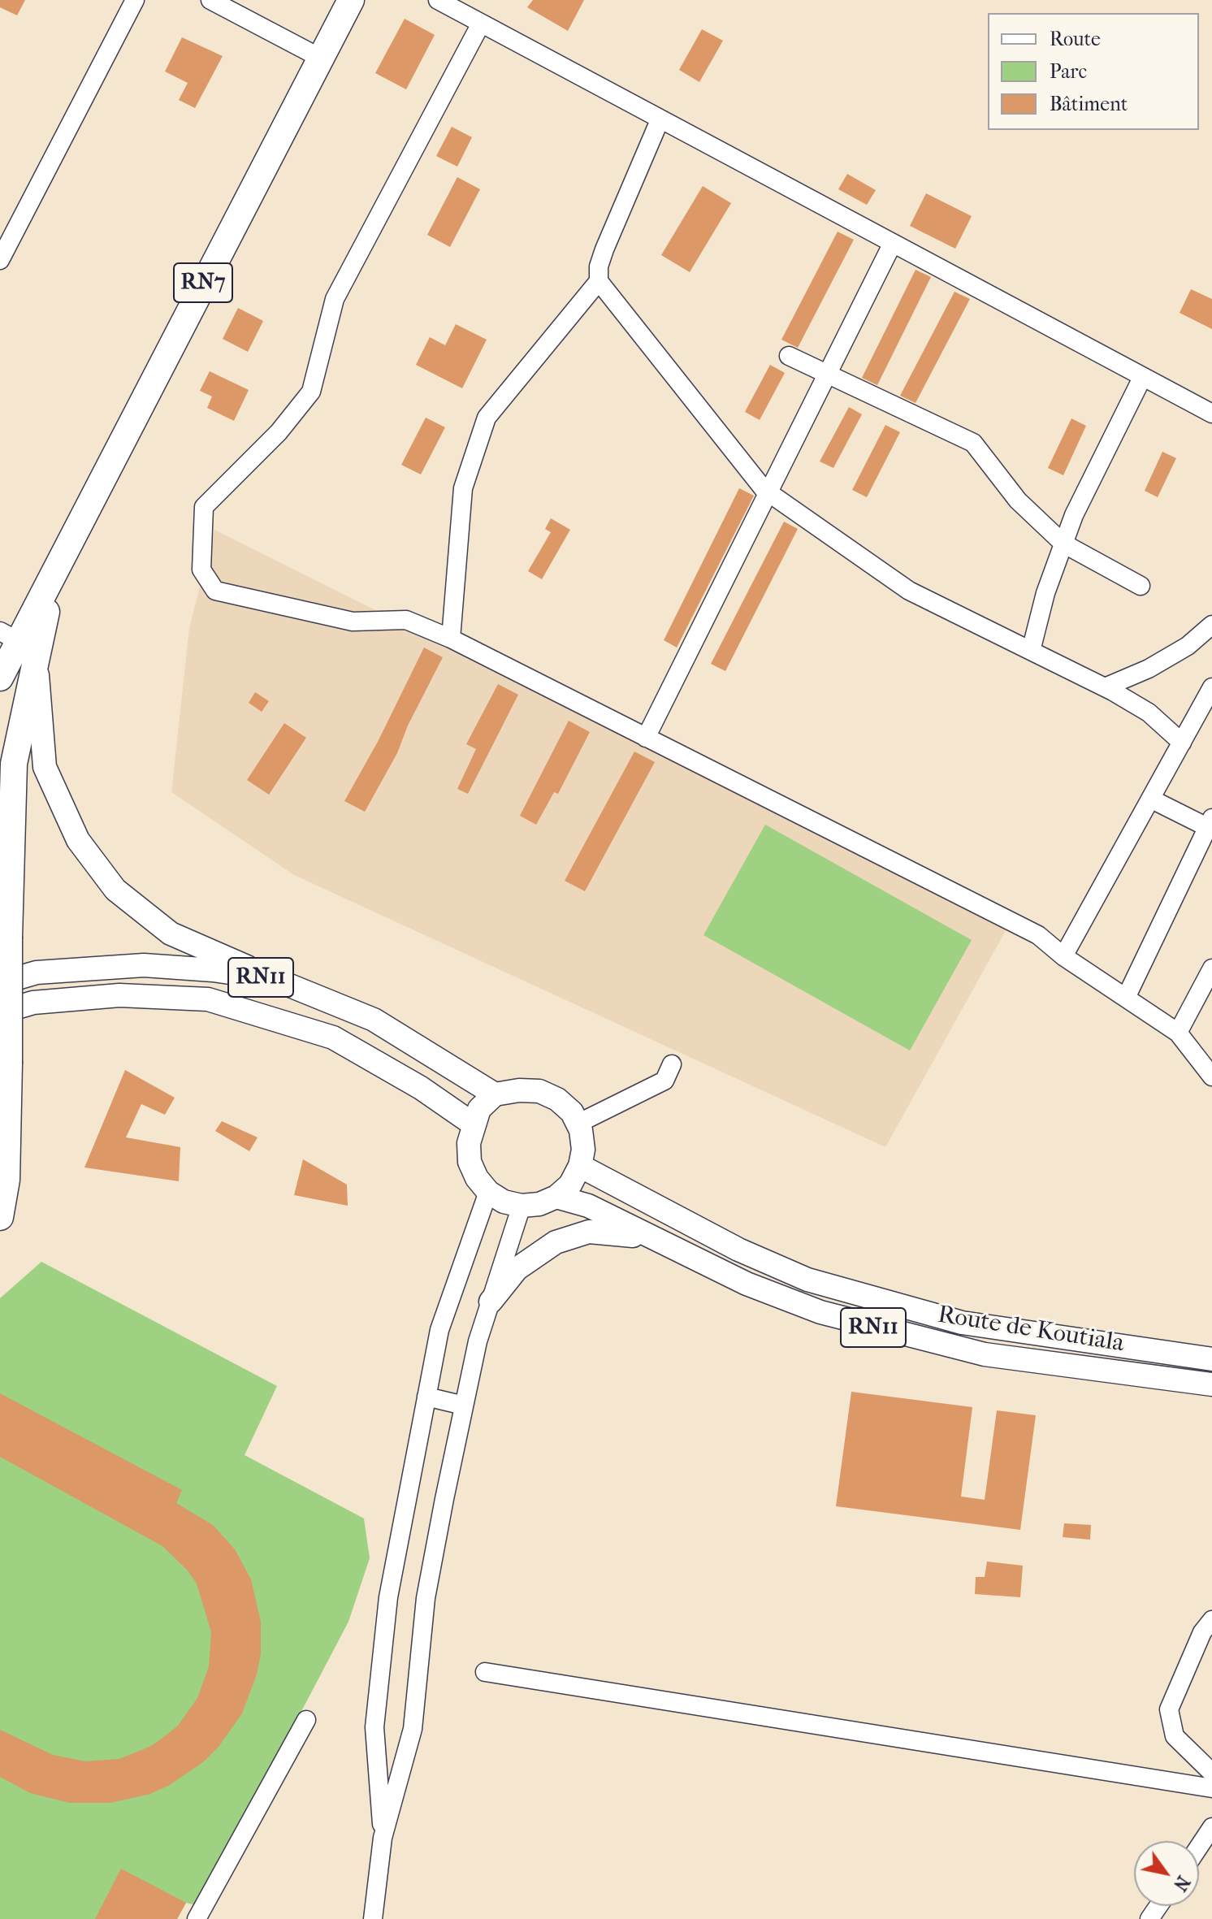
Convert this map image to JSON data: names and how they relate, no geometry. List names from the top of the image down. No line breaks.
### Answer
{"streets":{"highway":["RN7"],"main road":["RN11","Route de Koutiala"]},"crossings":[["RN7","RN11"],["RN11","Route de Koutiala"]],"legend":["Route","Parc","Bâtiment"],"north":"bottom right"}
